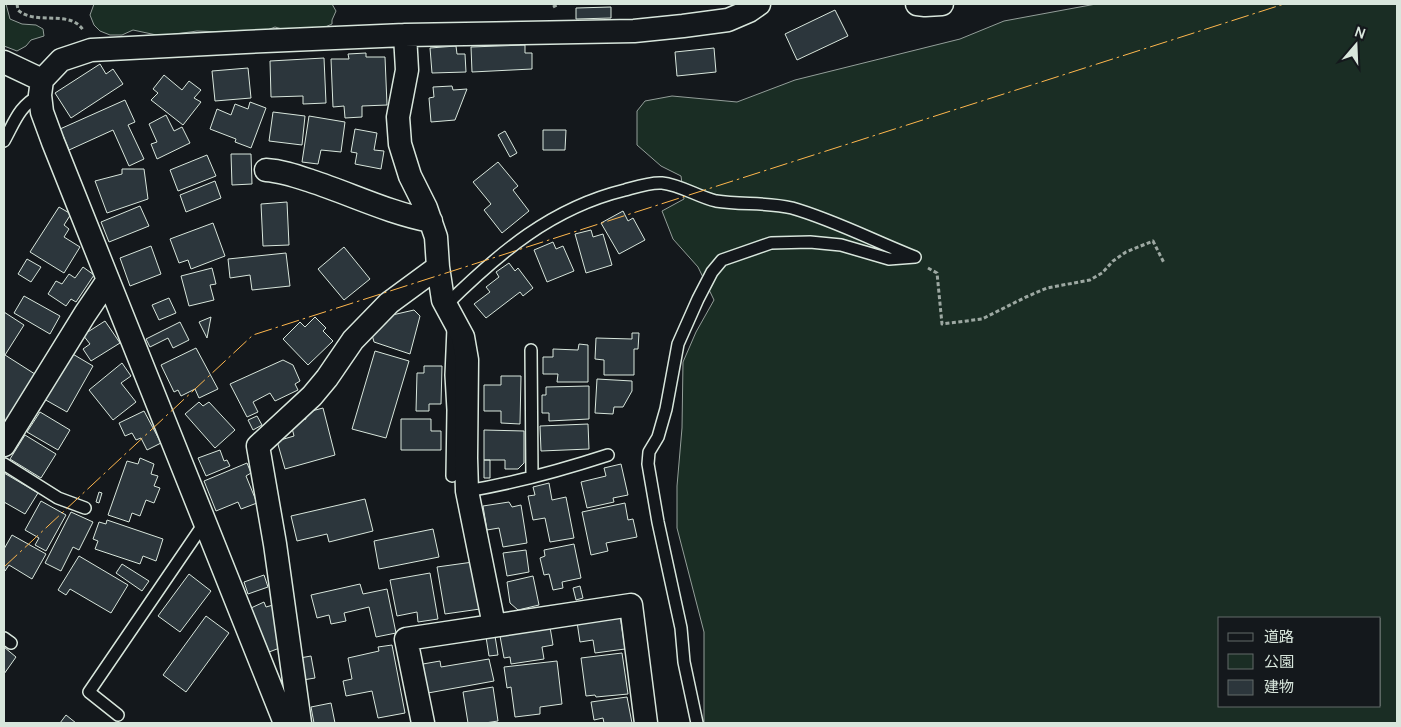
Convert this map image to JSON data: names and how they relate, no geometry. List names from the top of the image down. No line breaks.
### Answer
{"legend":["道路","公園","建物"],"north":"top"}
